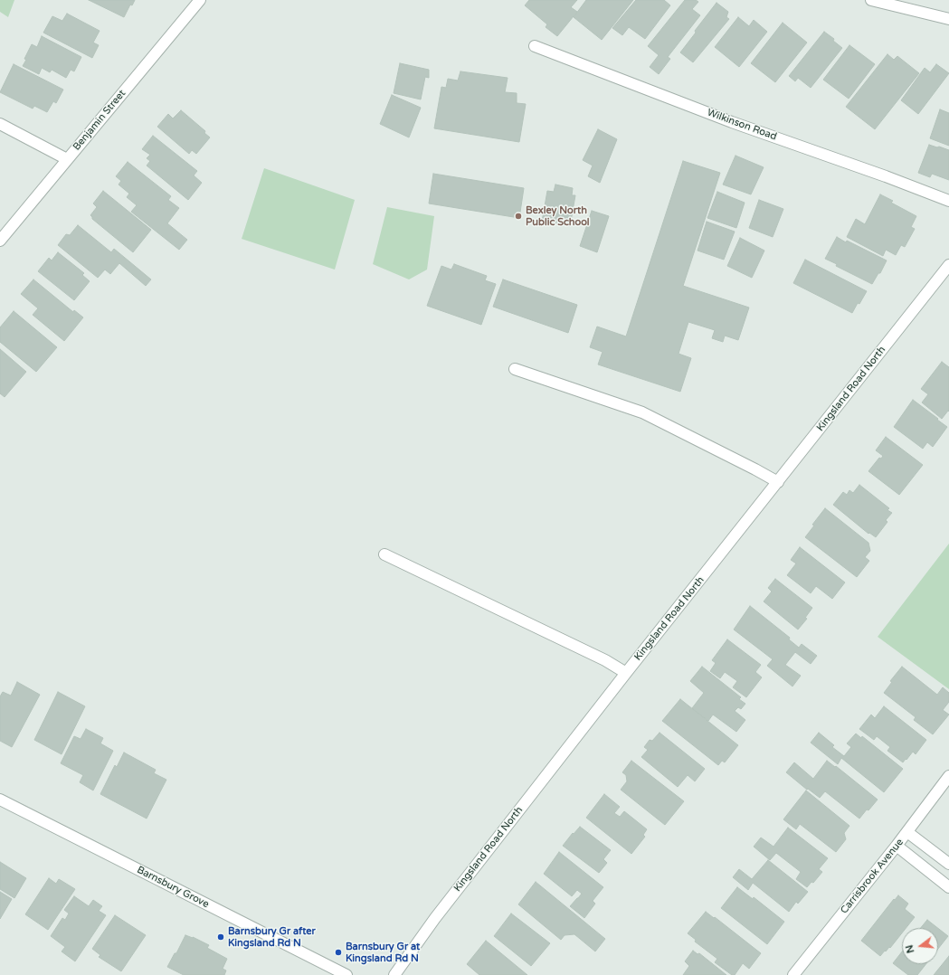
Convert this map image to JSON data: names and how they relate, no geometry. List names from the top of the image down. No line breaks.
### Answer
{"streets":{"street":["Benjamin Street","Wilkinson Road","Kingsland Road North","Carrisbrook Avenue","Barnsbury Grove"]},"places":["Bexley North Public School","Barnsbury Gr after Kingsland Rd N","Barnsbury Gr at Kingsland Rd N"],"north":"left"}
